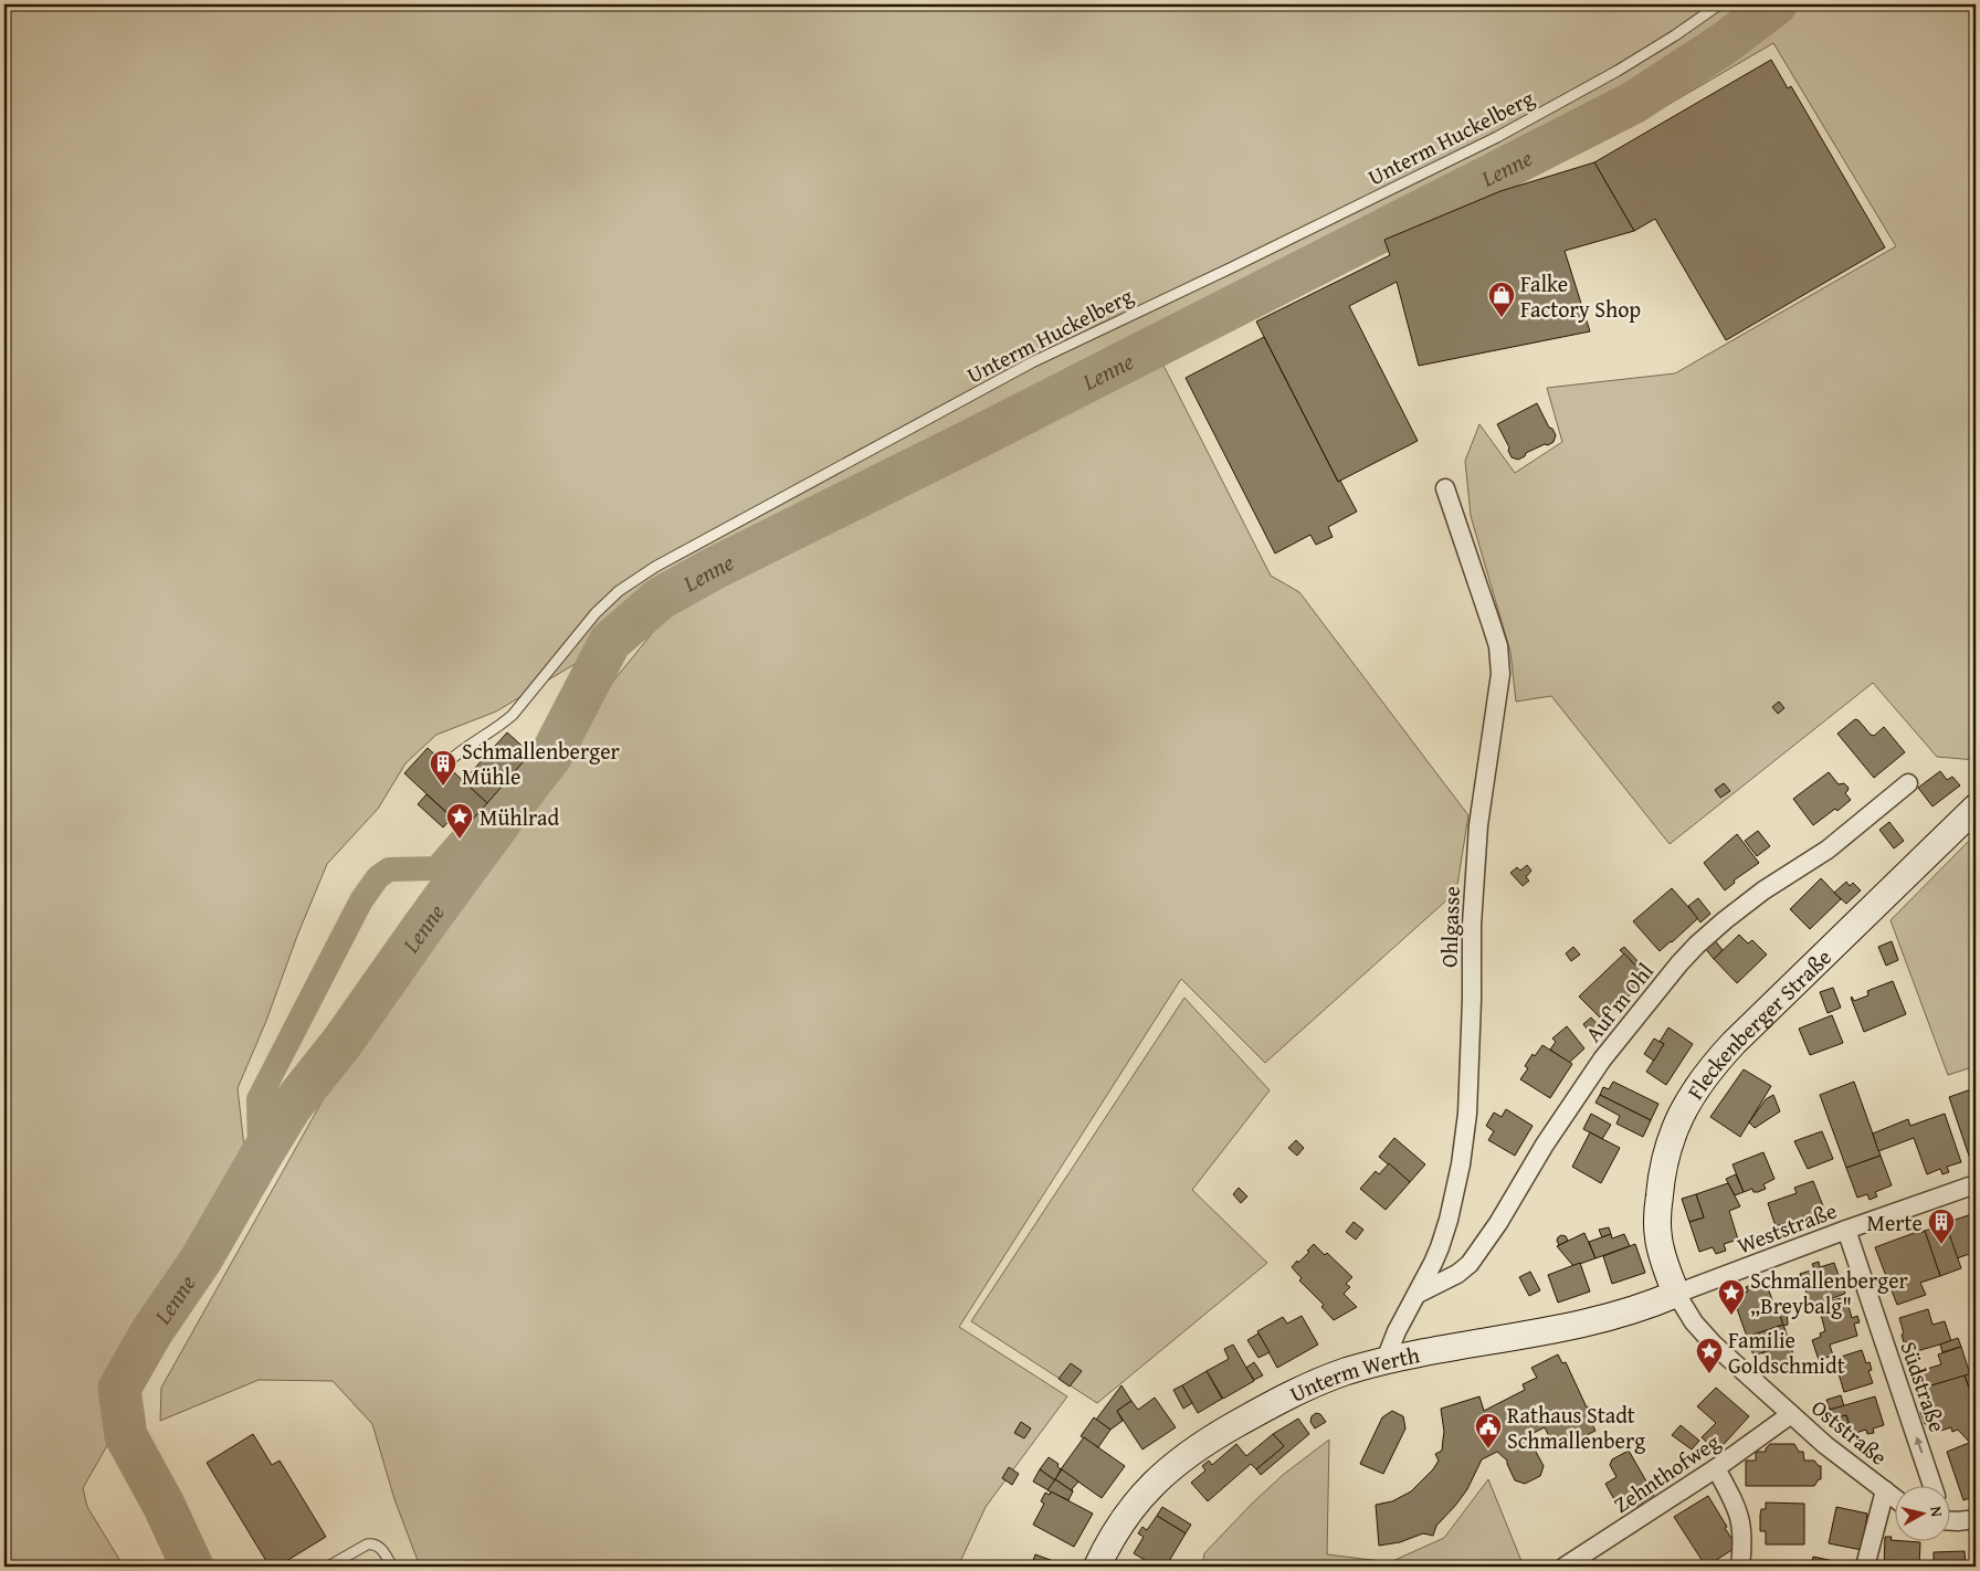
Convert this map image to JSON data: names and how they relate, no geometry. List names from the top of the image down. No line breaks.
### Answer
{"streets":{"street":["Ohlgasse","Auf'm Ohl","Fleckenberger Straße","Weststraße","Unterm Werth","Südstraße","Oststraße","Zehnthofweg"],"lane":["Unterm Huckelberg"]},"crossings":[["Ohlgasse","Auf'm Ohl"],["Ohlgasse","Unterm Werth"],["Fleckenberger Straße","Weststraße"],["Fleckenberger Straße","Unterm Werth"],["Fleckenberger Straße","Oststraße"],["Weststraße","Unterm Werth"],["Weststraße","Südstraße"],["Weststraße","Oststraße"],["Unterm Werth","Oststraße"],["Oststraße","Zehnthofweg"]],"one_way":["Südstraße"],"water":["Lenne"],"places":{"shop":["Falke Factory Shop"],"building":["Schmallenberger Mühle","Merte"],"place":["Mühlrad","Schmallenberger „Breybalg\"","Familie Goldschmidt"],"public building":["Rathaus Stadt Schmallenberg"]},"north":"right"}
